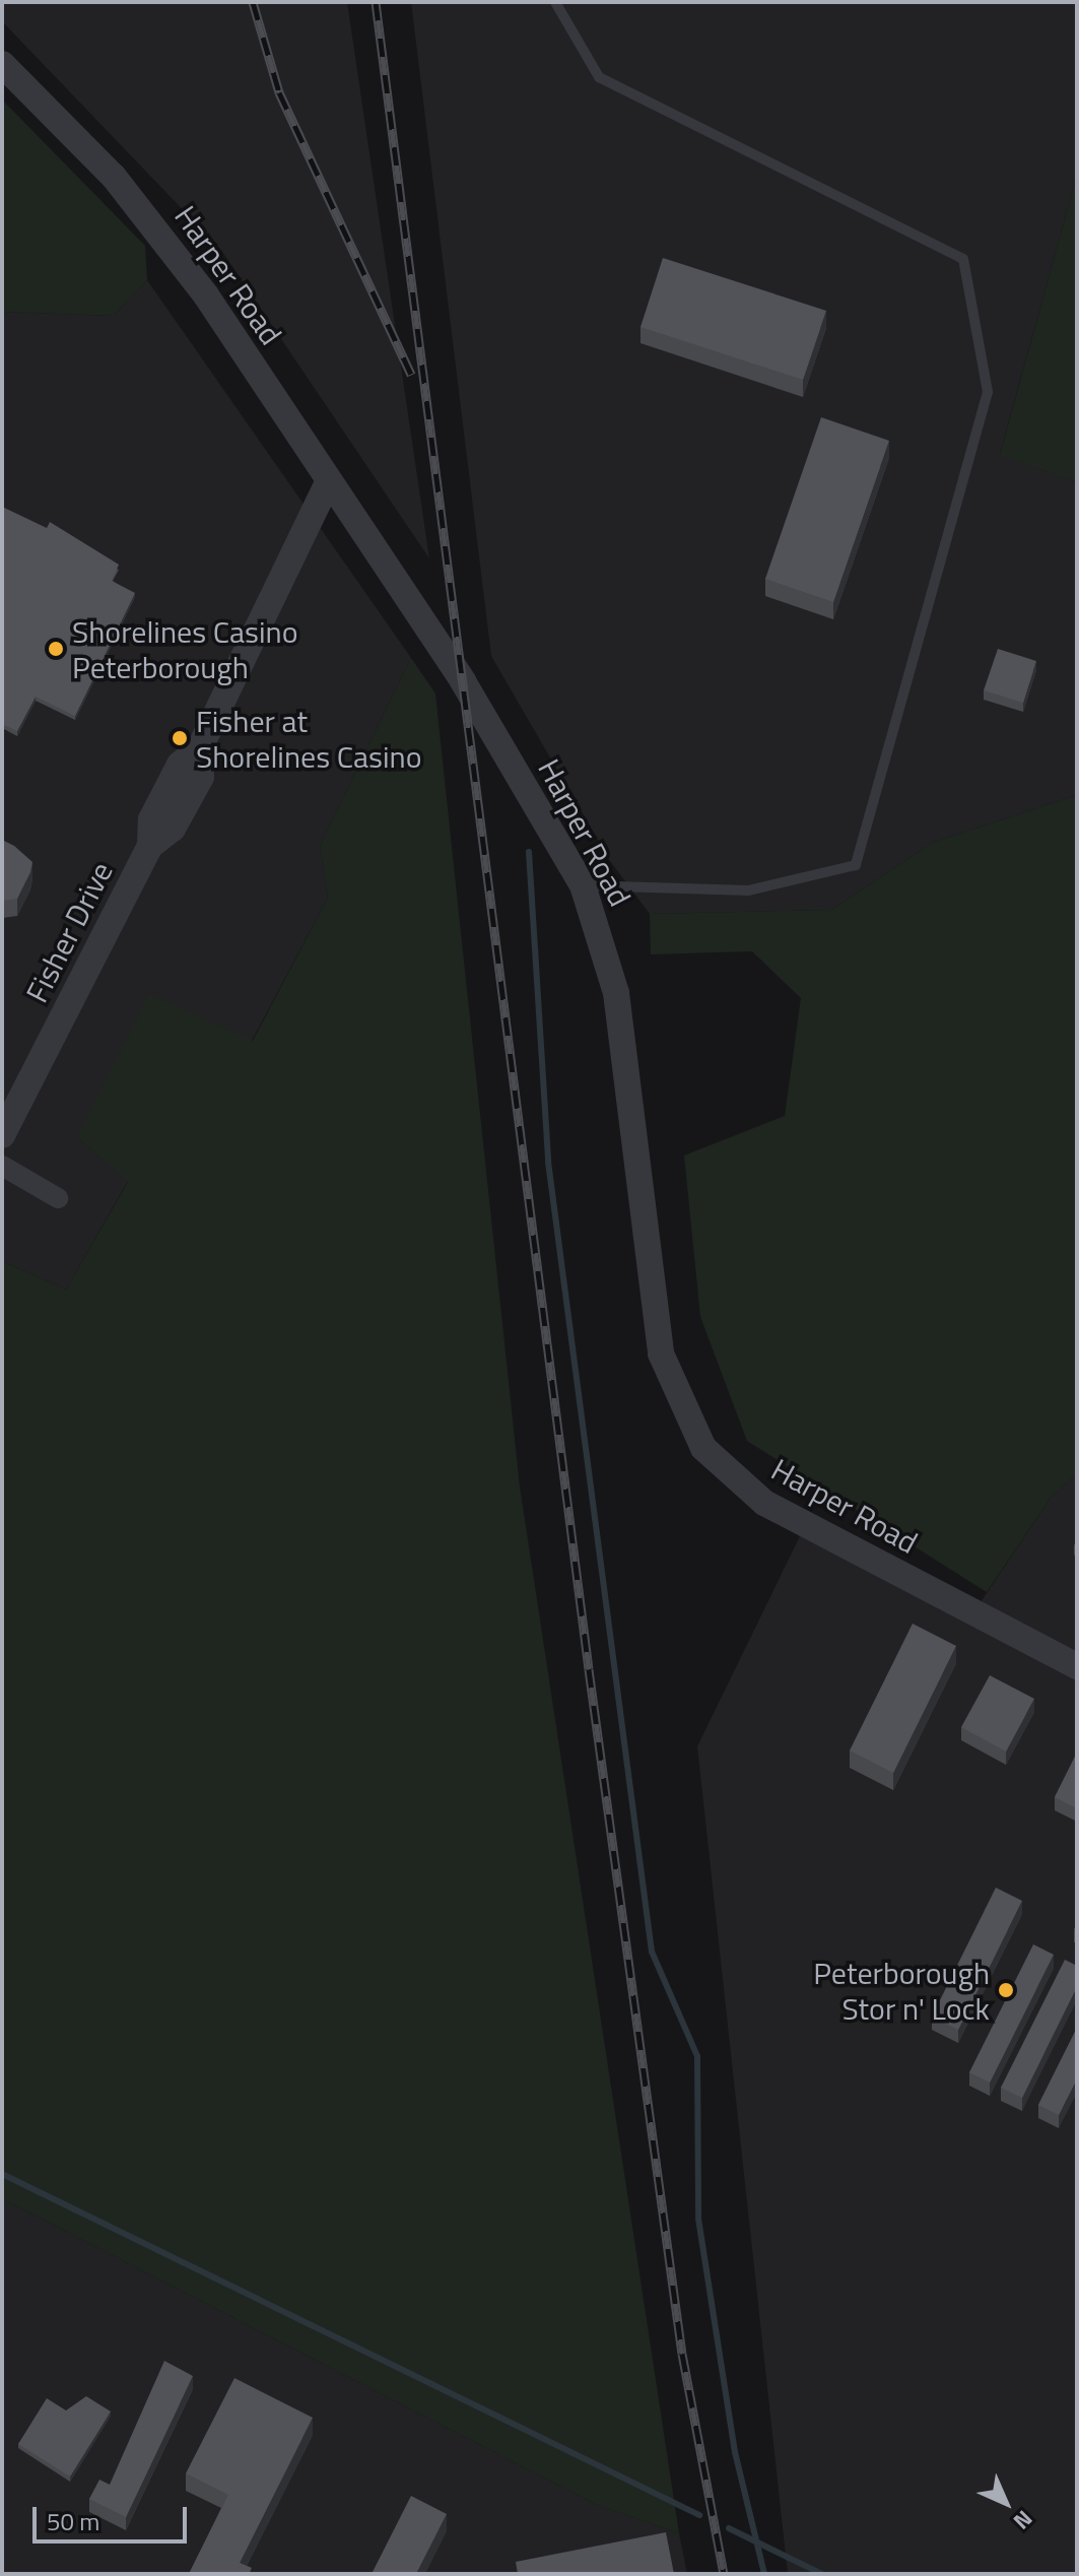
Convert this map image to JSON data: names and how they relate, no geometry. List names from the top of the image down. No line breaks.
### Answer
{"streets":{"street":["Harper Road","Fisher Drive"]},"crossings":[["Harper Road","Fisher Drive"]],"places":["Shorelines Casino Peterborough","Fisher at Shorelines Casino","Peterborough Stor n' Lock"],"scale_bar":"50 m","north":"bottom right"}
